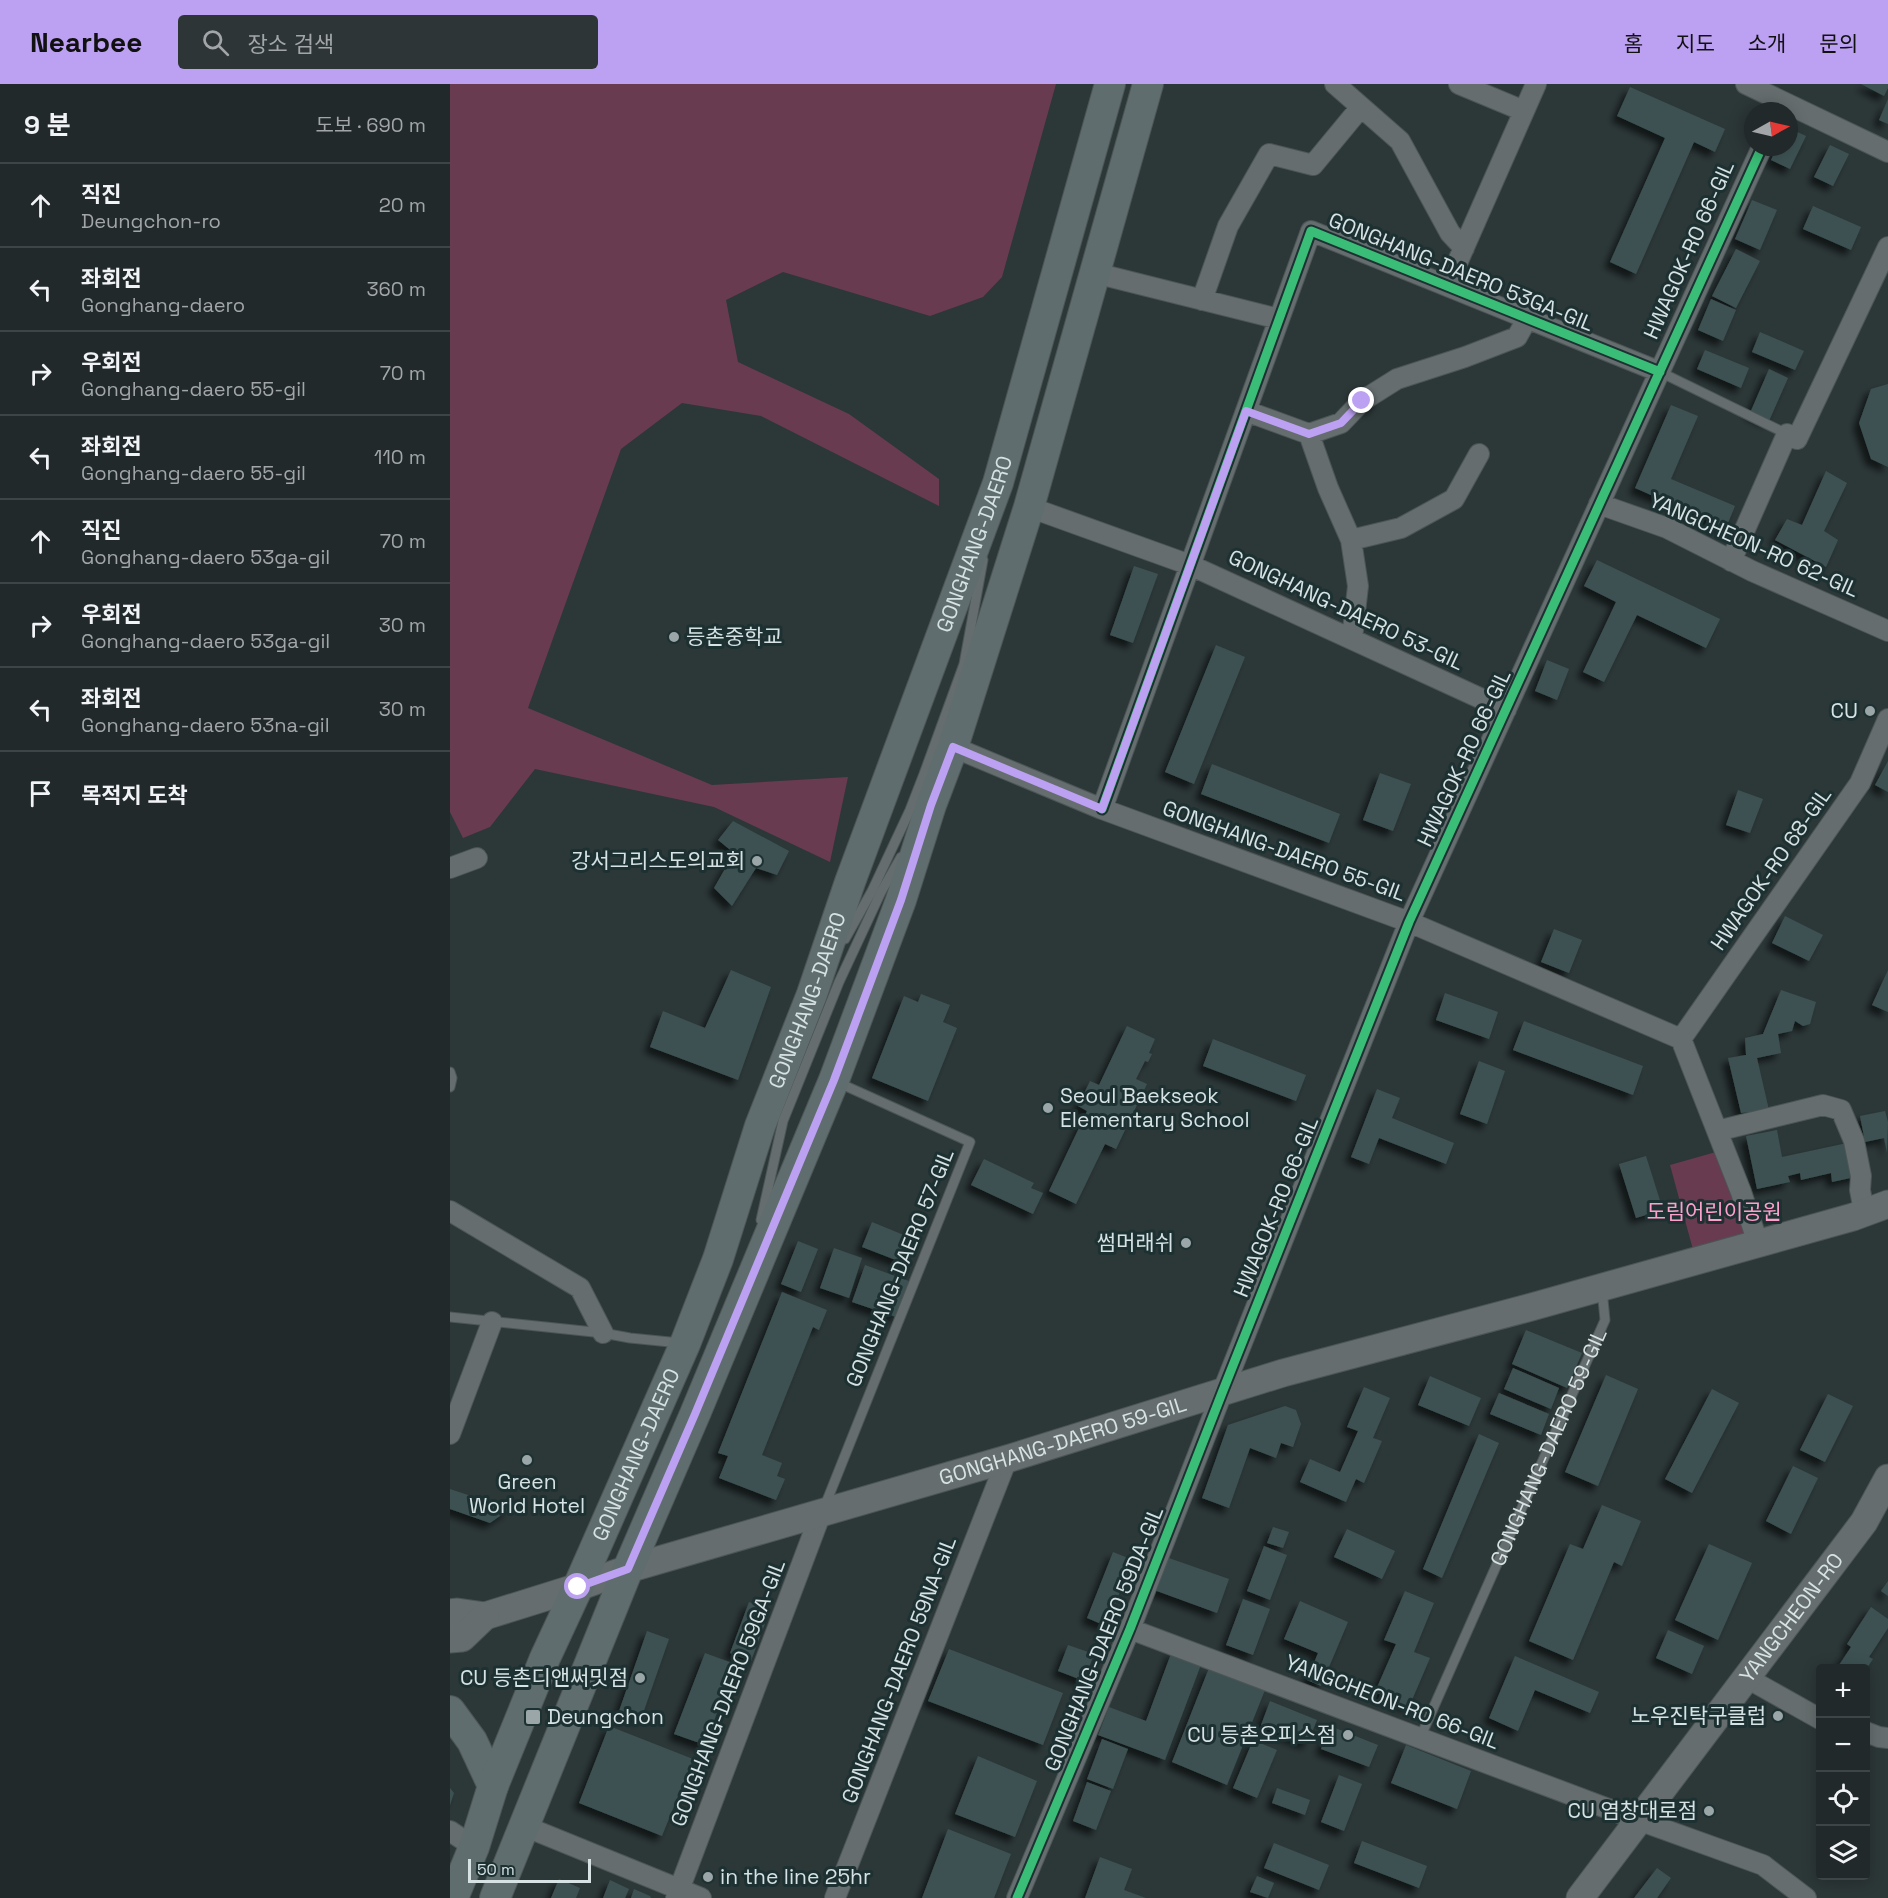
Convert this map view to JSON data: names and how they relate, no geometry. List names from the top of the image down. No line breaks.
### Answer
{"streets":{"main road":["GONGHANG-DAERO","GONGHANG-DAERO 59-GIL","YANGCHEON-RO"],"street":["HWAGOK-RO 66-GIL","GONGHANG-DAERO 53GA-GIL","YANGCHEON-RO 62-GIL","GONGHANG-DAERO 53-GIL","GONGHANG-DAERO 55-GIL","HWAGOK-RO 68-GIL","GONGHANG-DAERO 59DA-GIL","GONGHANG-DAERO 59NA-GIL","GONGHANG-DAERO 59GA-GIL","YANGCHEON-RO 66-GIL"],"lane":["GONGHANG-DAERO 57-GIL"]},"crossings":[["HWAGOK-RO 66-GIL","GONGHANG-DAERO 53GA-GIL"],["HWAGOK-RO 66-GIL","YANGCHEON-RO 62-GIL"],["HWAGOK-RO 66-GIL","GONGHANG-DAERO 53-GIL"],["HWAGOK-RO 66-GIL","GONGHANG-DAERO 55-GIL"],["HWAGOK-RO 66-GIL","GONGHANG-DAERO 59-GIL"],["HWAGOK-RO 66-GIL","GONGHANG-DAERO 59DA-GIL"],["GONGHANG-DAERO 53GA-GIL","GONGHANG-DAERO 53-GIL"],["GONGHANG-DAERO","GONGHANG-DAERO 53-GIL"],["GONGHANG-DAERO","GONGHANG-DAERO 55-GIL"],["GONGHANG-DAERO","GONGHANG-DAERO 57-GIL"],["GONGHANG-DAERO","GONGHANG-DAERO 59-GIL"],["GONGHANG-DAERO 55-GIL","HWAGOK-RO 68-GIL"],["GONGHANG-DAERO 57-GIL","GONGHANG-DAERO 59-GIL"],["GONGHANG-DAERO 57-GIL","GONGHANG-DAERO 59GA-GIL"],["GONGHANG-DAERO 59-GIL","GONGHANG-DAERO 59DA-GIL"],["GONGHANG-DAERO 59-GIL","GONGHANG-DAERO 59NA-GIL"],["GONGHANG-DAERO 59-GIL","GONGHANG-DAERO 59GA-GIL"],["GONGHANG-DAERO 59-GIL","YANGCHEON-RO 66-GIL"],["YANGCHEON-RO","YANGCHEON-RO 66-GIL"],["GONGHANG-DAERO 59DA-GIL","YANGCHEON-RO 66-GIL"]],"parks":["도림어린이공원"],"places":{"other":["등촌중학교","CU","강서그리스도의교회","Seoul Baekseok Elementary School","썸머래쉬","Green World Hotel","CU 등촌디앤써밋점","노우진탁구클럽","CU 등촌오피스점","CU 염창대로점","in the line 25hr"],"transit":["Deungchon"]},"scale_bar":"50 m","north":"right","page":{"header":"Nearbee","search":"장소 검색","nav":["홈","지도","소개","문의"],"heading":["9 분","도보 · 690 m"],"list":[["직진","Deungchon-ro","20 m"],["좌회전","Gonghang-daero","360 m"],["우회전","Gonghang-daero 55-gil","70 m"],["좌회전","Gonghang-daero 55-gil","110 m"],["직진","Gonghang-daero 53ga-gil","70 m"],["우회전","Gonghang-daero 53ga-gil","30 m"],["좌회전","Gonghang-daero 53na-gil","30 m"],"목적지 도착"],"map_buttons":["+","−"],"scale":"50 m"}}
